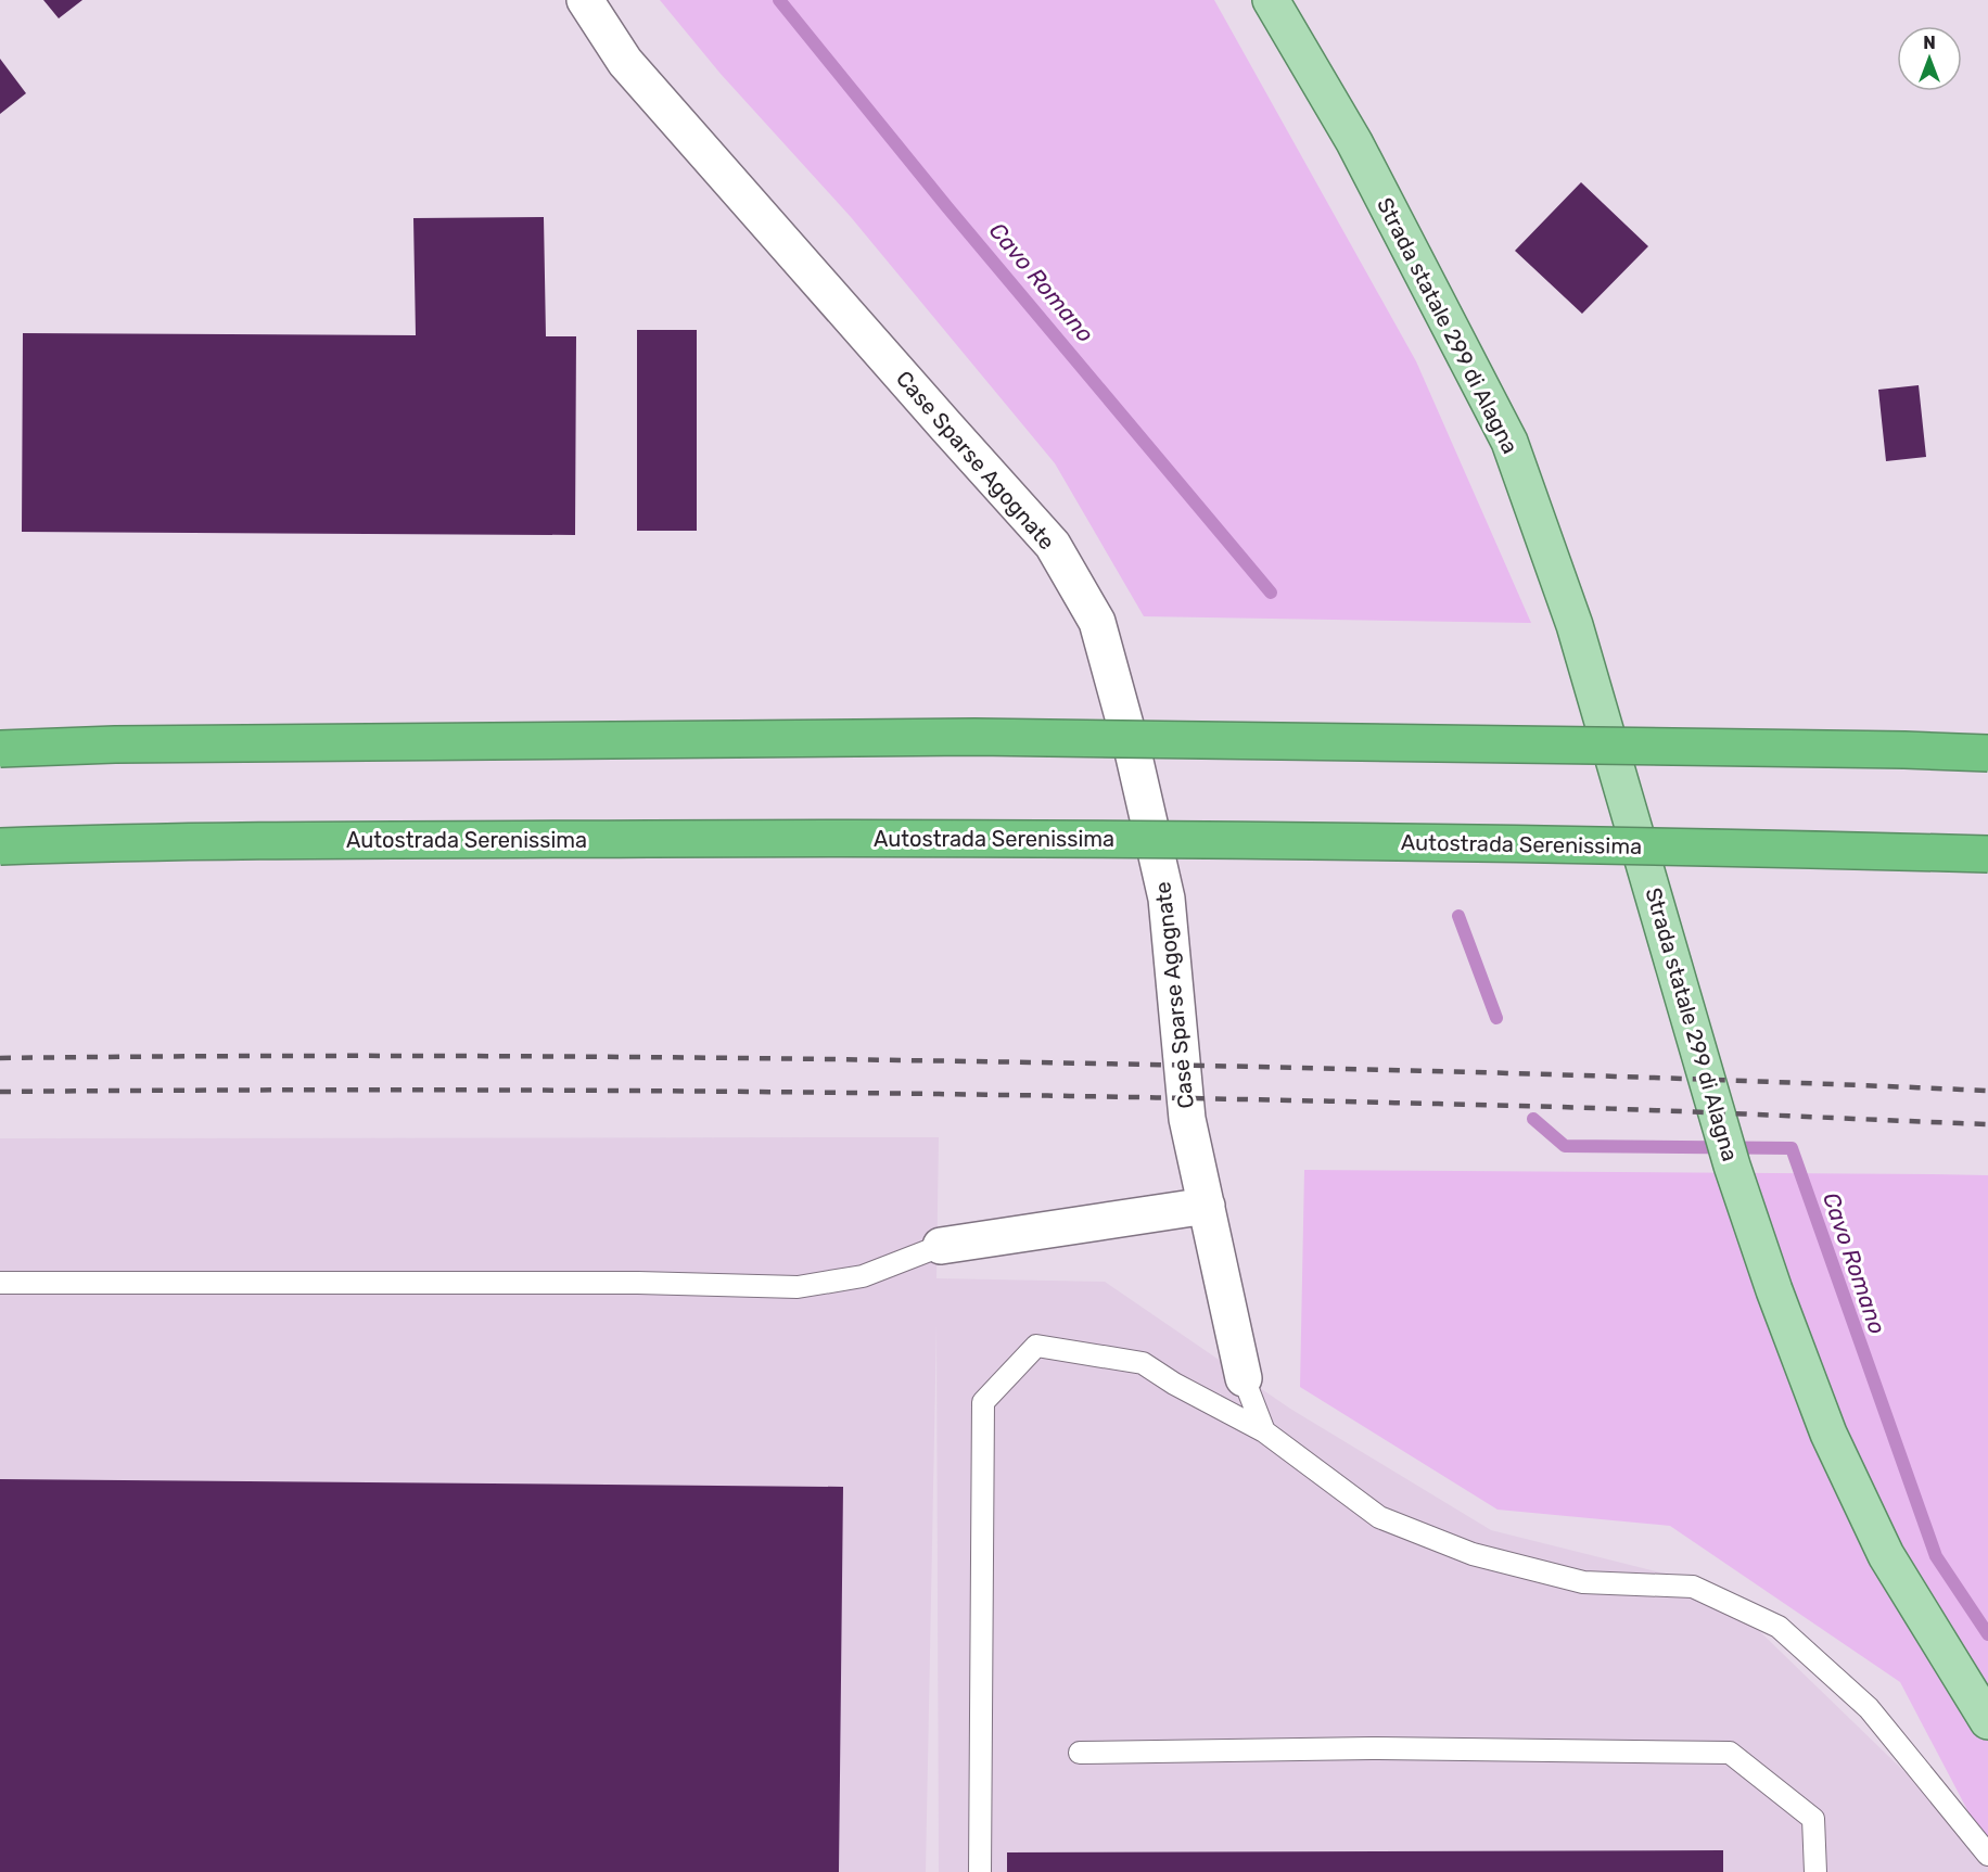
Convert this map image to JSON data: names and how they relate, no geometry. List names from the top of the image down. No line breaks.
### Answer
{"streets":{"highway":["Autostrada Serenissima"],"main road":["Strada statale 299 di Alagna"],"street":["Case Sparse Agognate"]},"water":["Cavo Romano"],"north":"top"}
